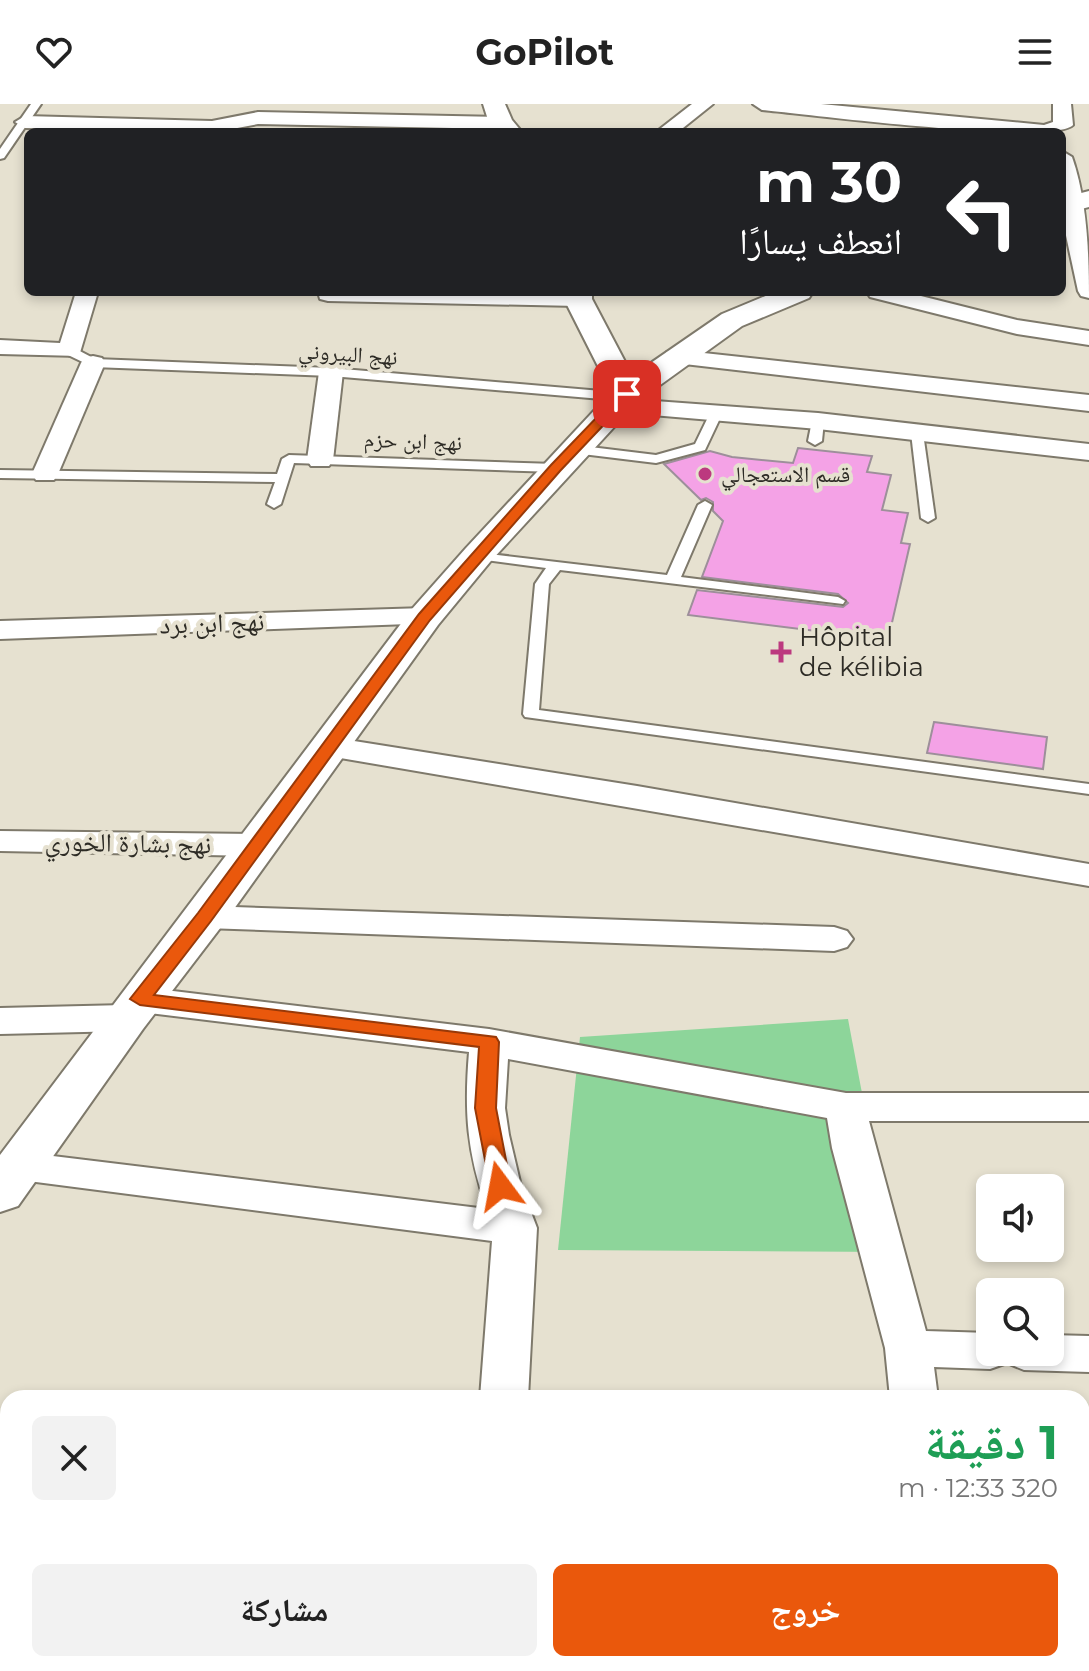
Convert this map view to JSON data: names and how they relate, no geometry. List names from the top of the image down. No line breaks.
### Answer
{"streets":{"street":["نهج ابن برد","نهج بشارة الخوري"],"lane":["نهج البيروني","نهج ابن حزم"]},"places":{"other":["قسم الاستعجالي"],"health":["Hôpital de kélibia"]},"page":{"header":"GoPilot","turn":["30 m","انعطف يسارًا"],"heading":["1 دقيقة","320 m · 12:33"],"buttons":["خروج","مشاركة"]}}
